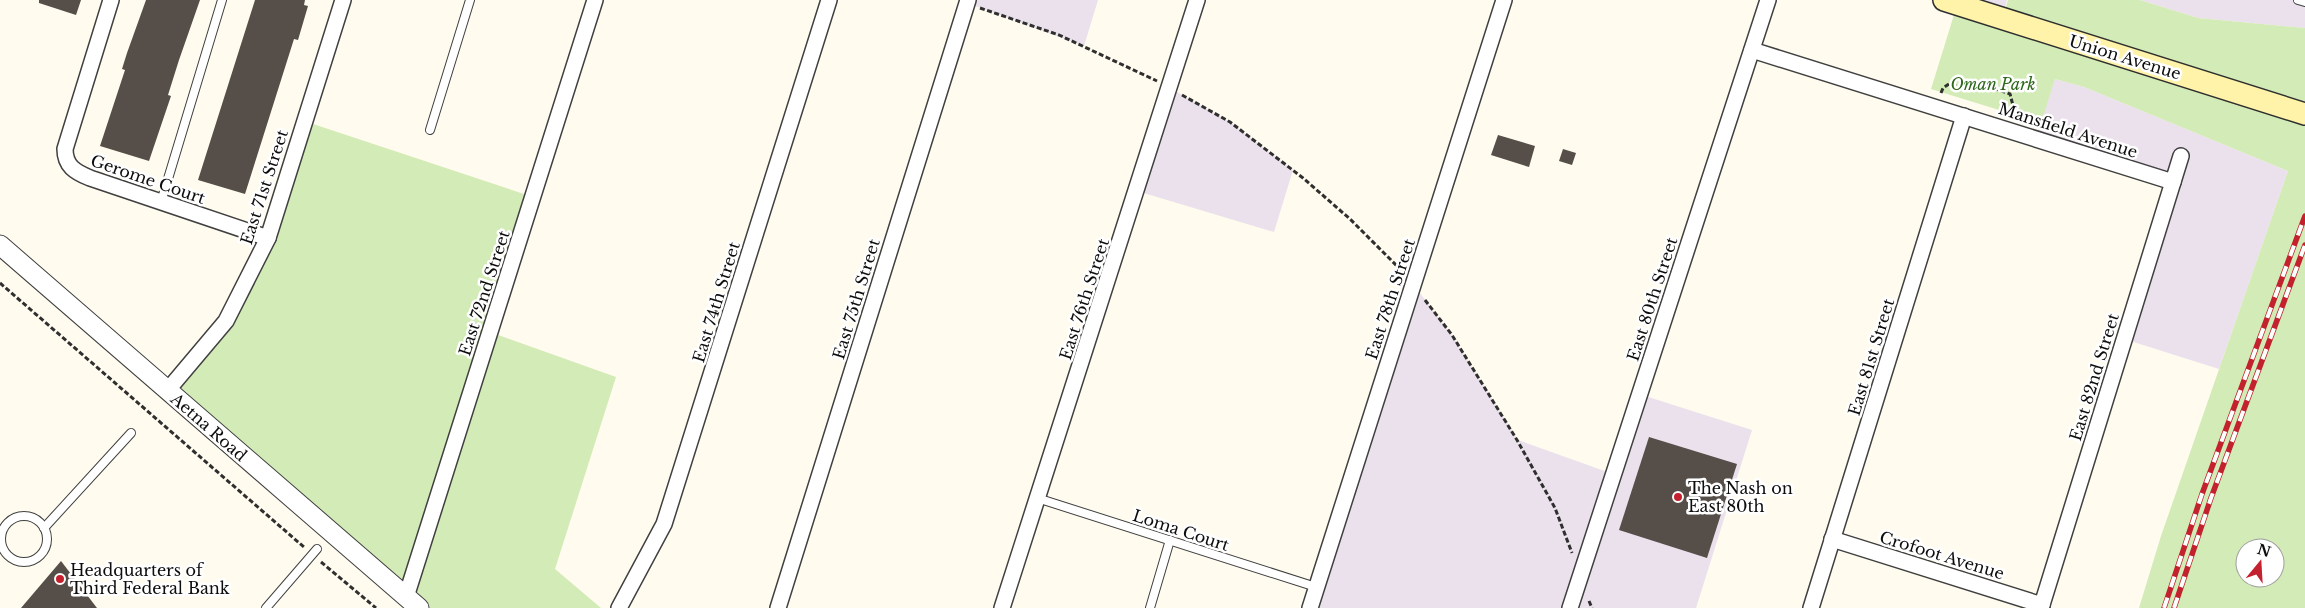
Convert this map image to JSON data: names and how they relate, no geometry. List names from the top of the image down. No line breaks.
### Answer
{"streets":{"main road":["Union Avenue"],"street":["Mansfield Avenue","Gerome Court","East 71st Street","East 72nd Street","East 75th Street","East 76th Street","East 78th Street","East 80th Street","East 74th Street","East 81st Street","East 82nd Street","Aetna Road","Crofoot Avenue"],"lane":["Loma Court"]},"crossings":[["Mansfield Avenue","East 80th Street"],["Mansfield Avenue","East 81st Street"],["Mansfield Avenue","East 82nd Street"],["Gerome Court","East 71st Street"],["East 71st Street","Aetna Road"],["East 72nd Street","Aetna Road"],["East 76th Street","Loma Court"],["East 78th Street","Loma Court"],["East 81st Street","Crofoot Avenue"],["East 82nd Street","Crofoot Avenue"]],"parks":["Oman Park"],"places":["The Nash on East 80th","Headquarters of Third Federal Bank"],"north":"top"}
